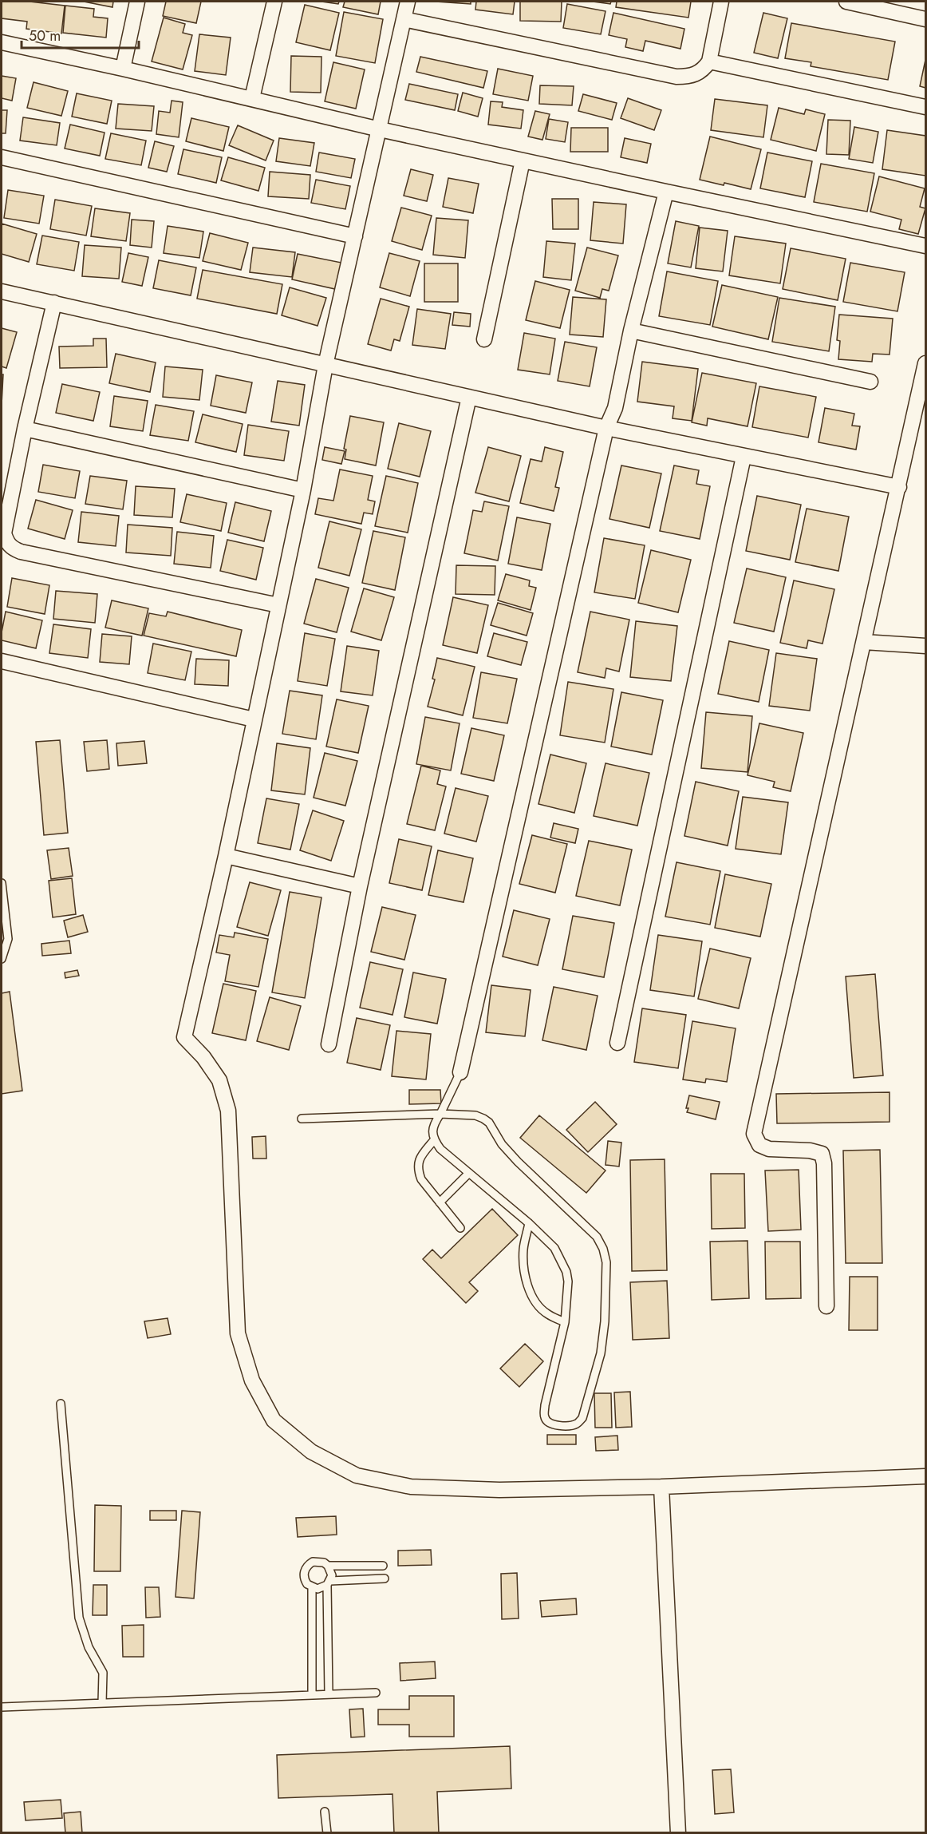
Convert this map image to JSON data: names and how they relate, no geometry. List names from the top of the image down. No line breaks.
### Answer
{"scale_bar":"50 m"}
